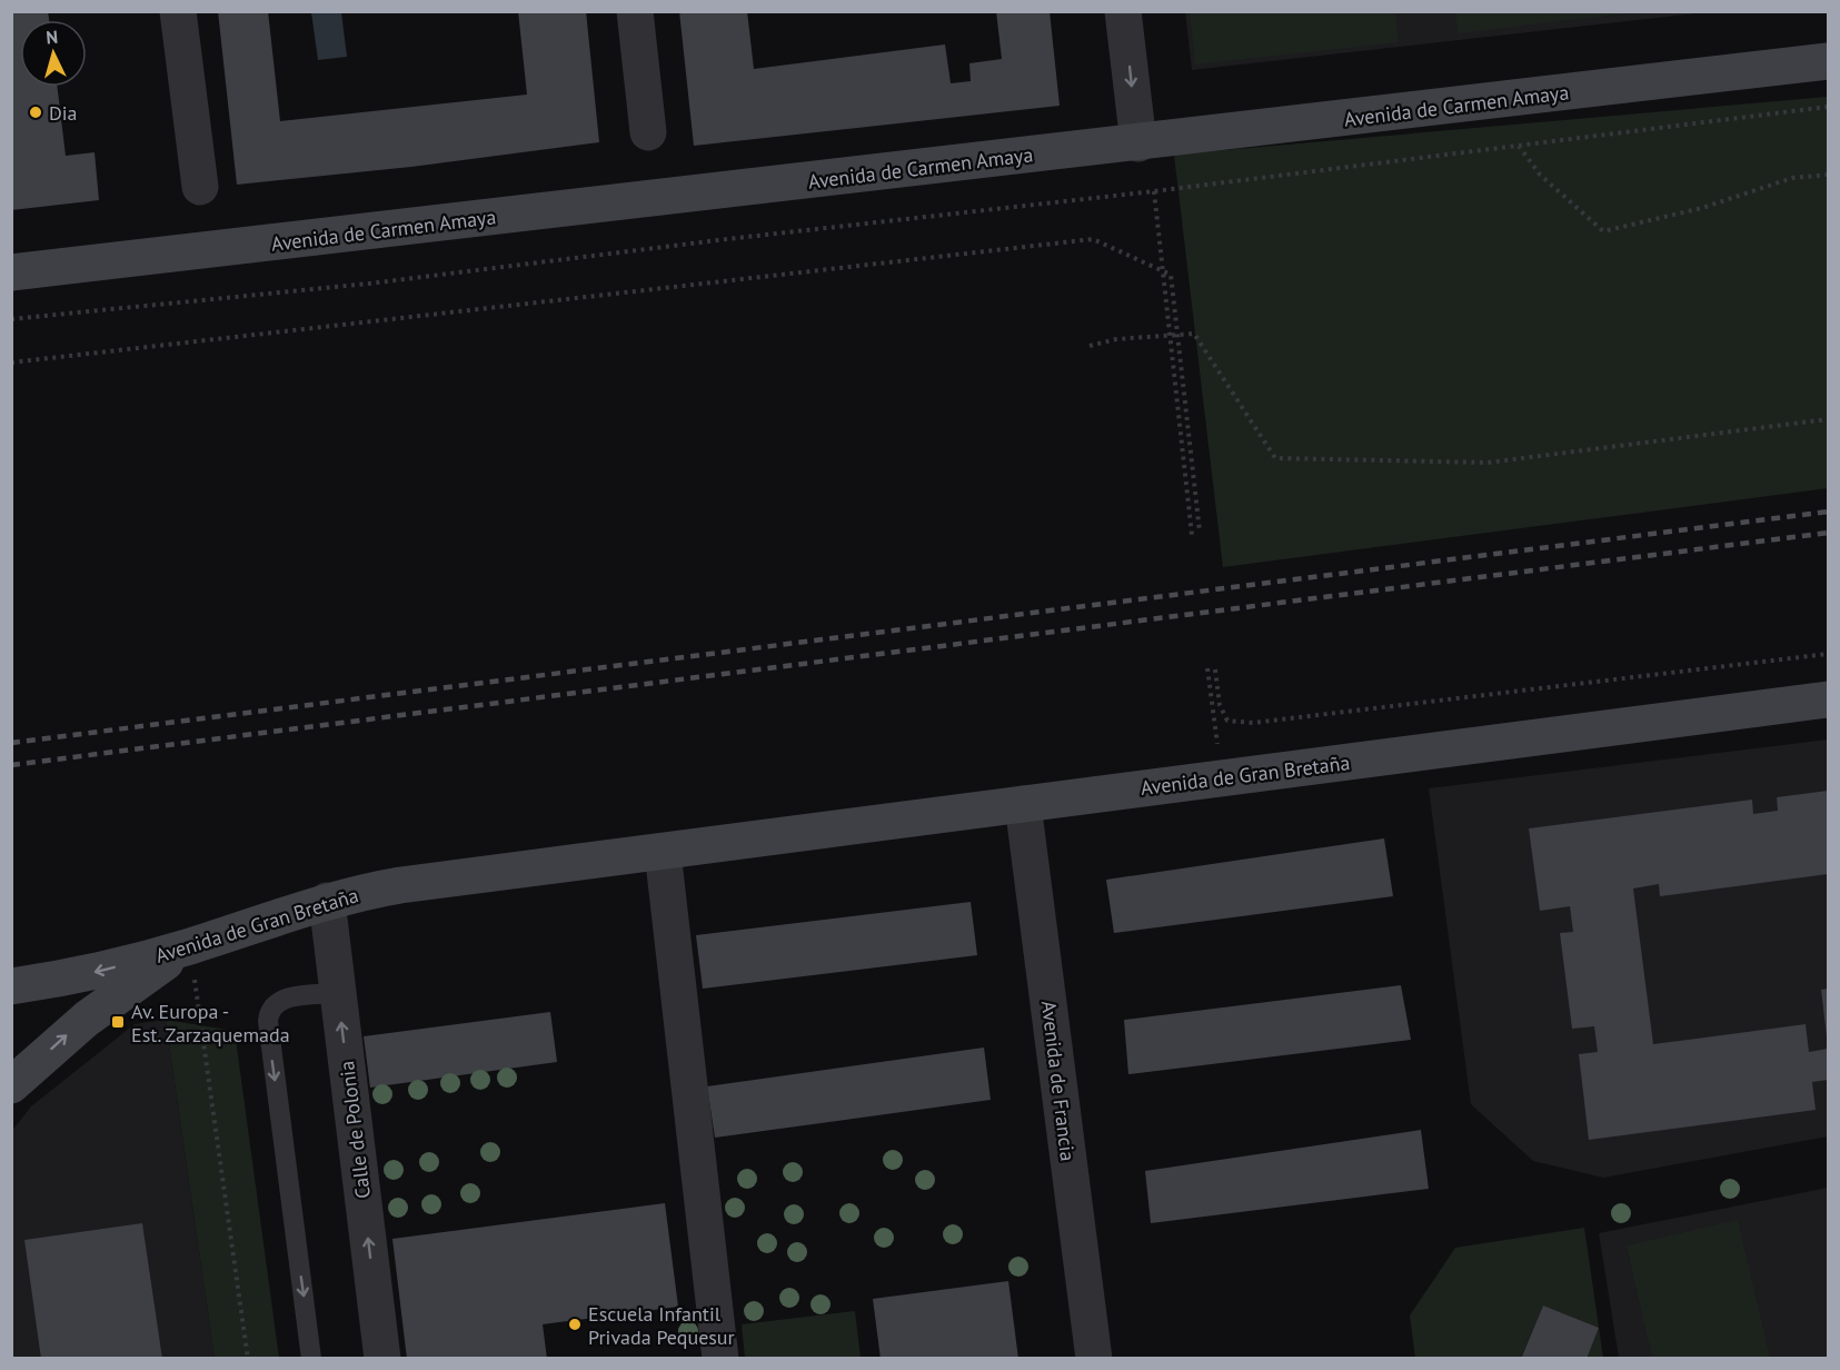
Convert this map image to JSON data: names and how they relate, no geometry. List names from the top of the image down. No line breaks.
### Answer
{"streets":{"street":["Avenida de Carmen Amaya","Avenida de Gran Bretaña","Avenida de Francia","Calle de Polonia"]},"crossings":[["Avenida de Gran Bretaña","Avenida de Francia"],["Avenida de Gran Bretaña","Calle de Polonia"]],"one_way":["Calle de Polonia"],"places":{"other":["Dia","Escuela Infantil Privada Pequesur"],"transit":["Av. Europa - Est. Zarzaquemada"]},"north":"top"}
